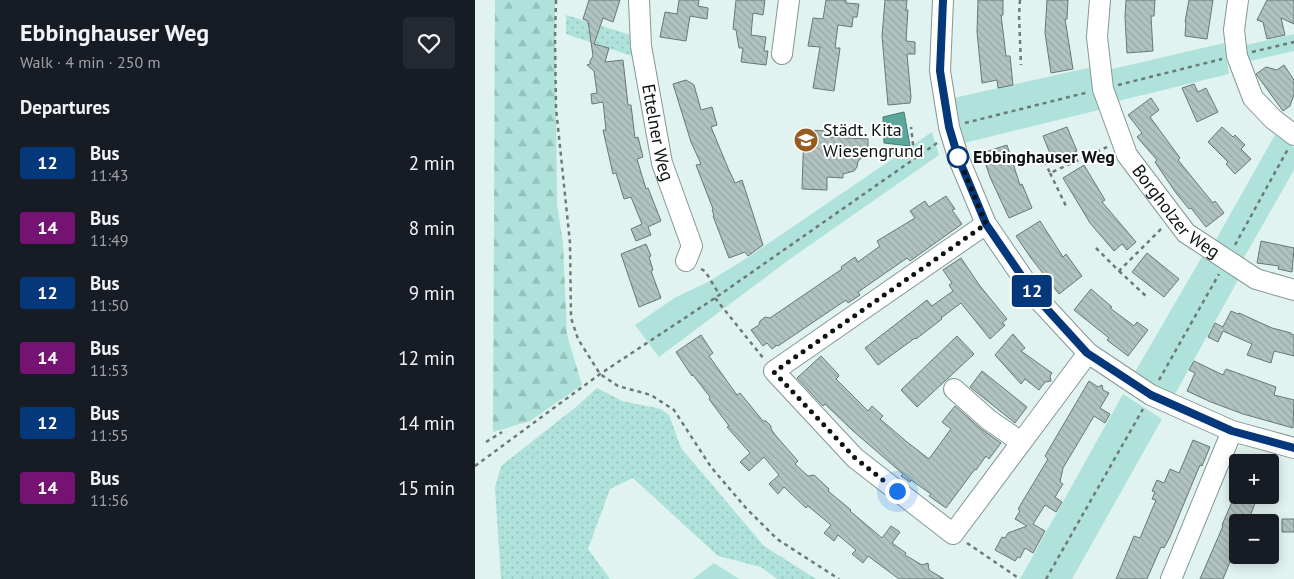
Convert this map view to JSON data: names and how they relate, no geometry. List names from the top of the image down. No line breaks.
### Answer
{"streets":{"street":["Ettelner Weg","Borgholzer Weg"]},"places":{"school or university":["Städt. Kita Wiesengrund"],"other":["Ebbinghauser Weg"]},"lines":["bus line 12"],"page":{"heading":[["Ebbinghauser Weg","Walk · 4 min · 250 m"],"Departures"],"on_map":"12","list":[{"mark":"12","name":"Bus","note":"11:43","value":"2 min"},{"mark":"14","name":"Bus","note":"11:49","value":"8 min"},{"mark":"12","name":"Bus","note":"11:50","value":"9 min"},{"mark":"14","name":"Bus","note":"11:53","value":"12 min"},{"mark":"12","name":"Bus","note":"11:55","value":"14 min"},{"mark":"14","name":"Bus","note":"11:56","value":"15 min"}],"map_buttons":["+","−"]}}
